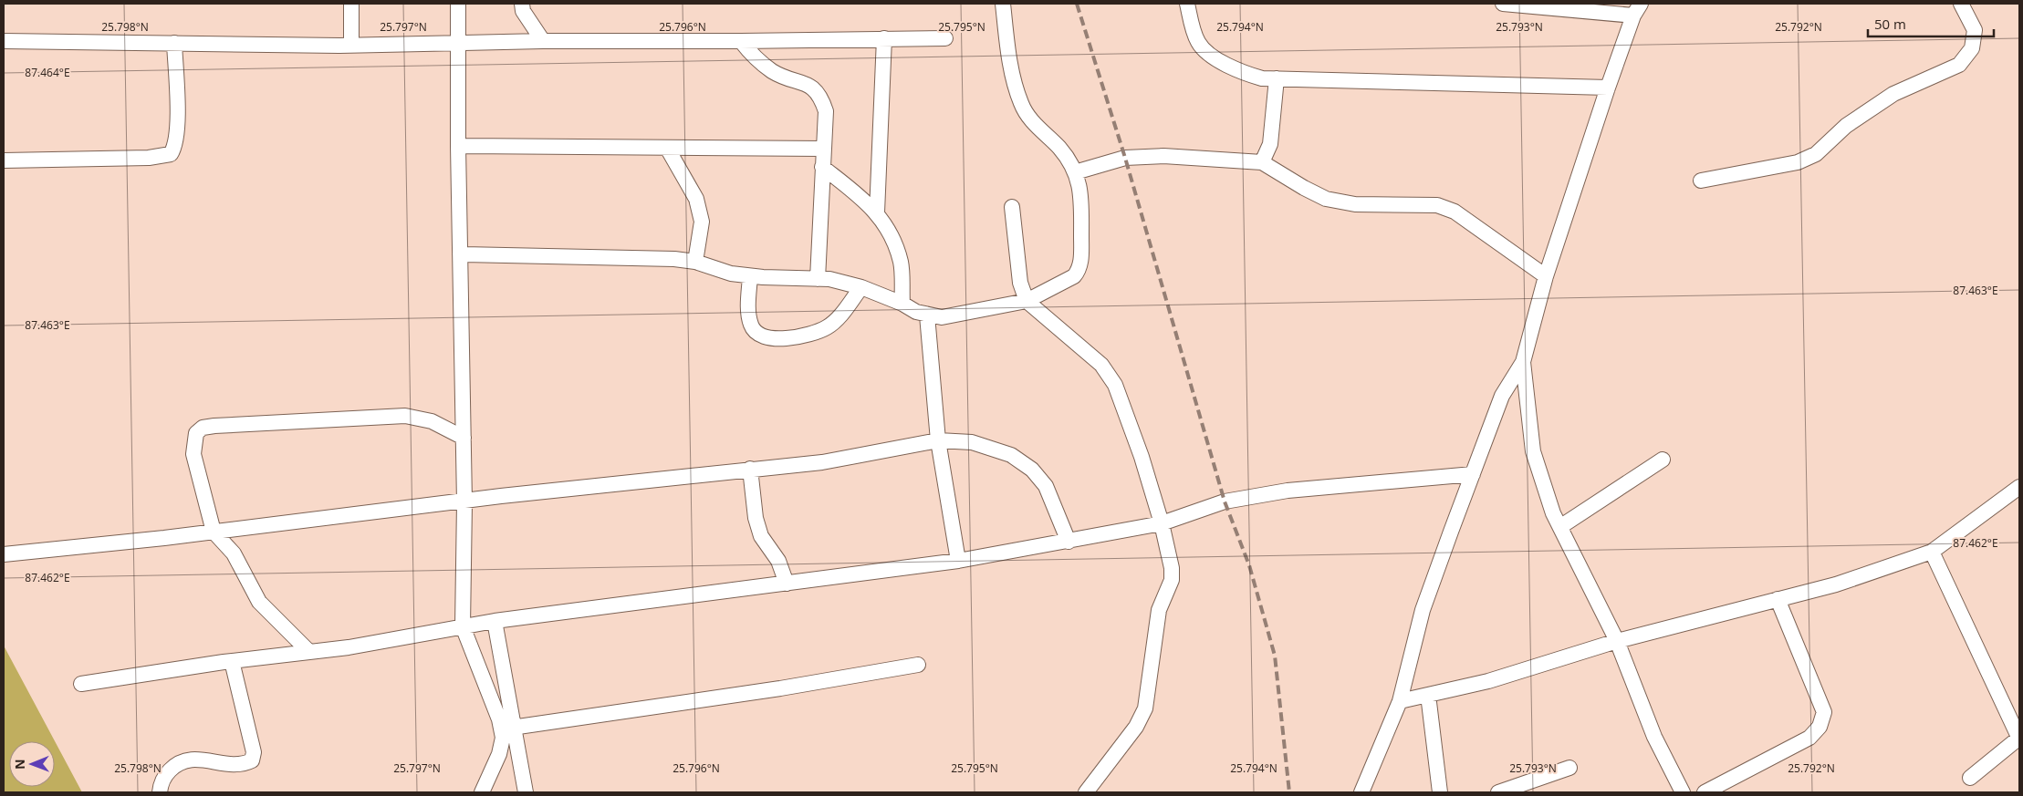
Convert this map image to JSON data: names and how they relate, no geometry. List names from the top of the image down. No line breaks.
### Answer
{"scale_bar":"50 m","north":"left","coordinates":["25.798°N","25.797°N","25.796°N","25.795°N","25.794°N","25.793°N","25.792°N","87.464°E","87.463°E","87.462°E"]}
